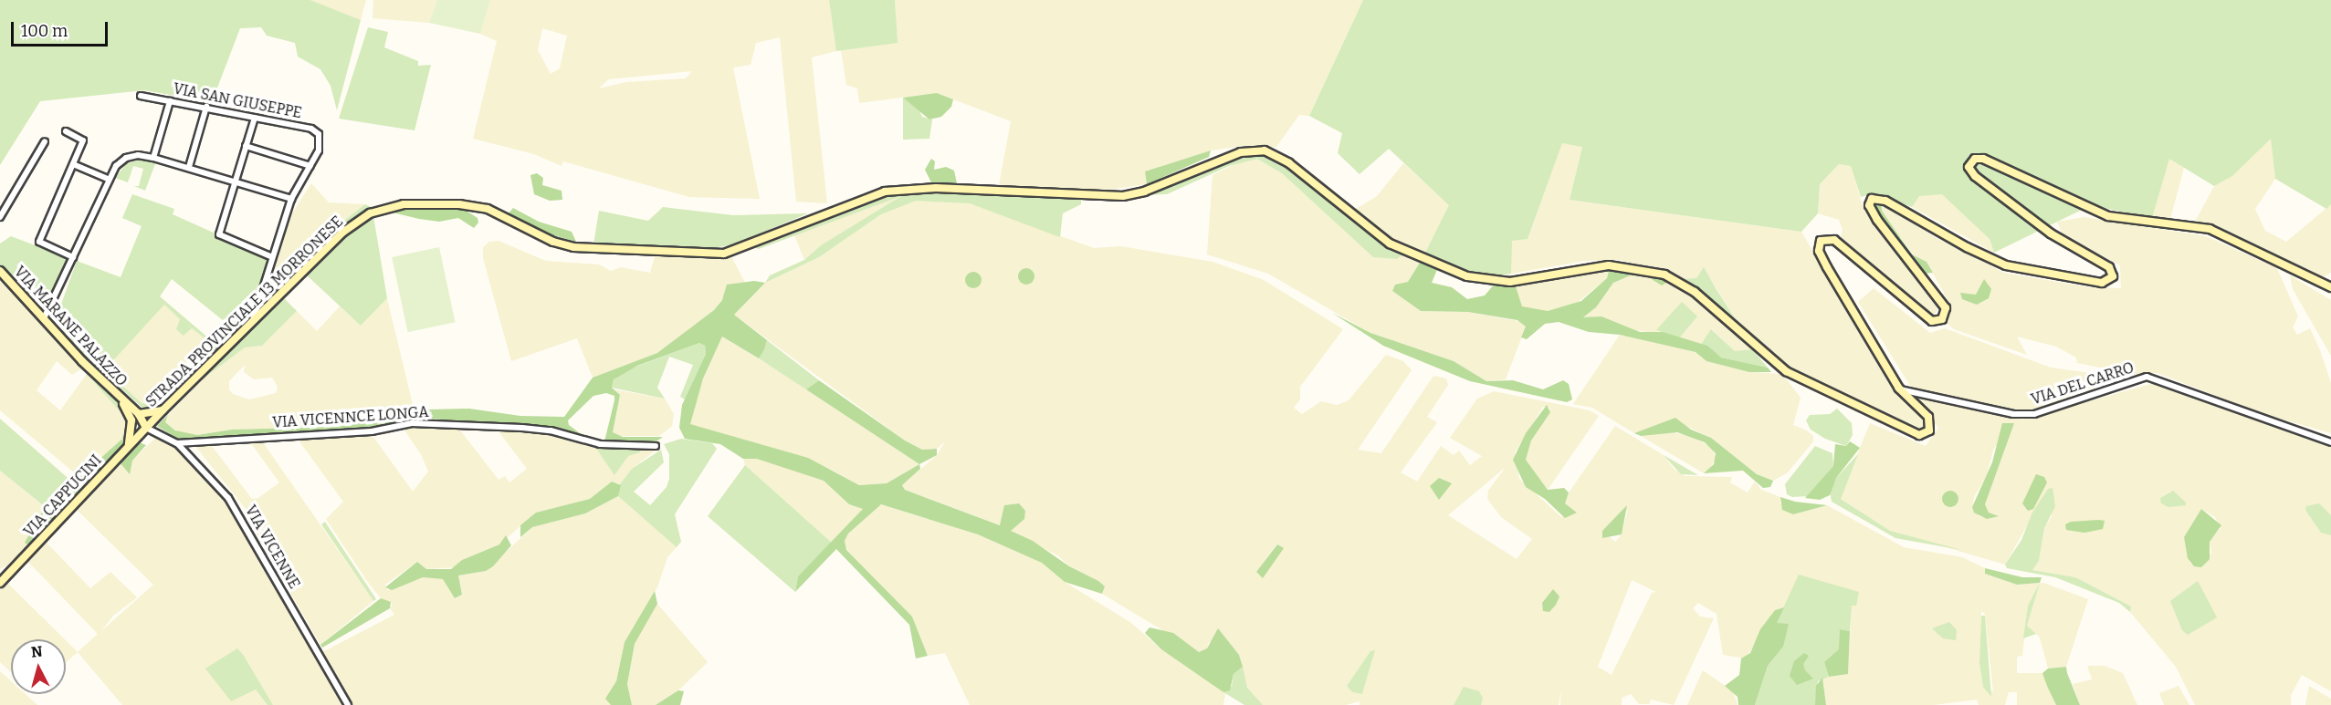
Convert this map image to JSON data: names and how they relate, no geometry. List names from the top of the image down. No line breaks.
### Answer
{"streets":{"main road":["STRADA PROVINCIALE 13 MORRONESE","VIA MARANE PALAZZO","VIA CAPPUCINI"],"street":["VIA SAN GIUSEPPE","VIA DEL CARRO","VIA VICENNCE LONGA","VIA VICENNE"]},"crossings":[["VIA SAN GIUSEPPE","STRADA PROVINCIALE 13 MORRONESE"],["STRADA PROVINCIALE 13 MORRONESE","VIA MARANE PALAZZO"],["STRADA PROVINCIALE 13 MORRONESE","VIA DEL CARRO"],["STRADA PROVINCIALE 13 MORRONESE","VIA CAPPUCINI"],["STRADA PROVINCIALE 13 MORRONESE","VIA VICENNE"],["VIA MARANE PALAZZO","VIA CAPPUCINI"],["VIA MARANE PALAZZO","VIA VICENNE"],["VIA VICENNCE LONGA","VIA VICENNE"],["VIA CAPPUCINI","VIA VICENNE"]],"scale_bar":"100 m","north":"top"}
